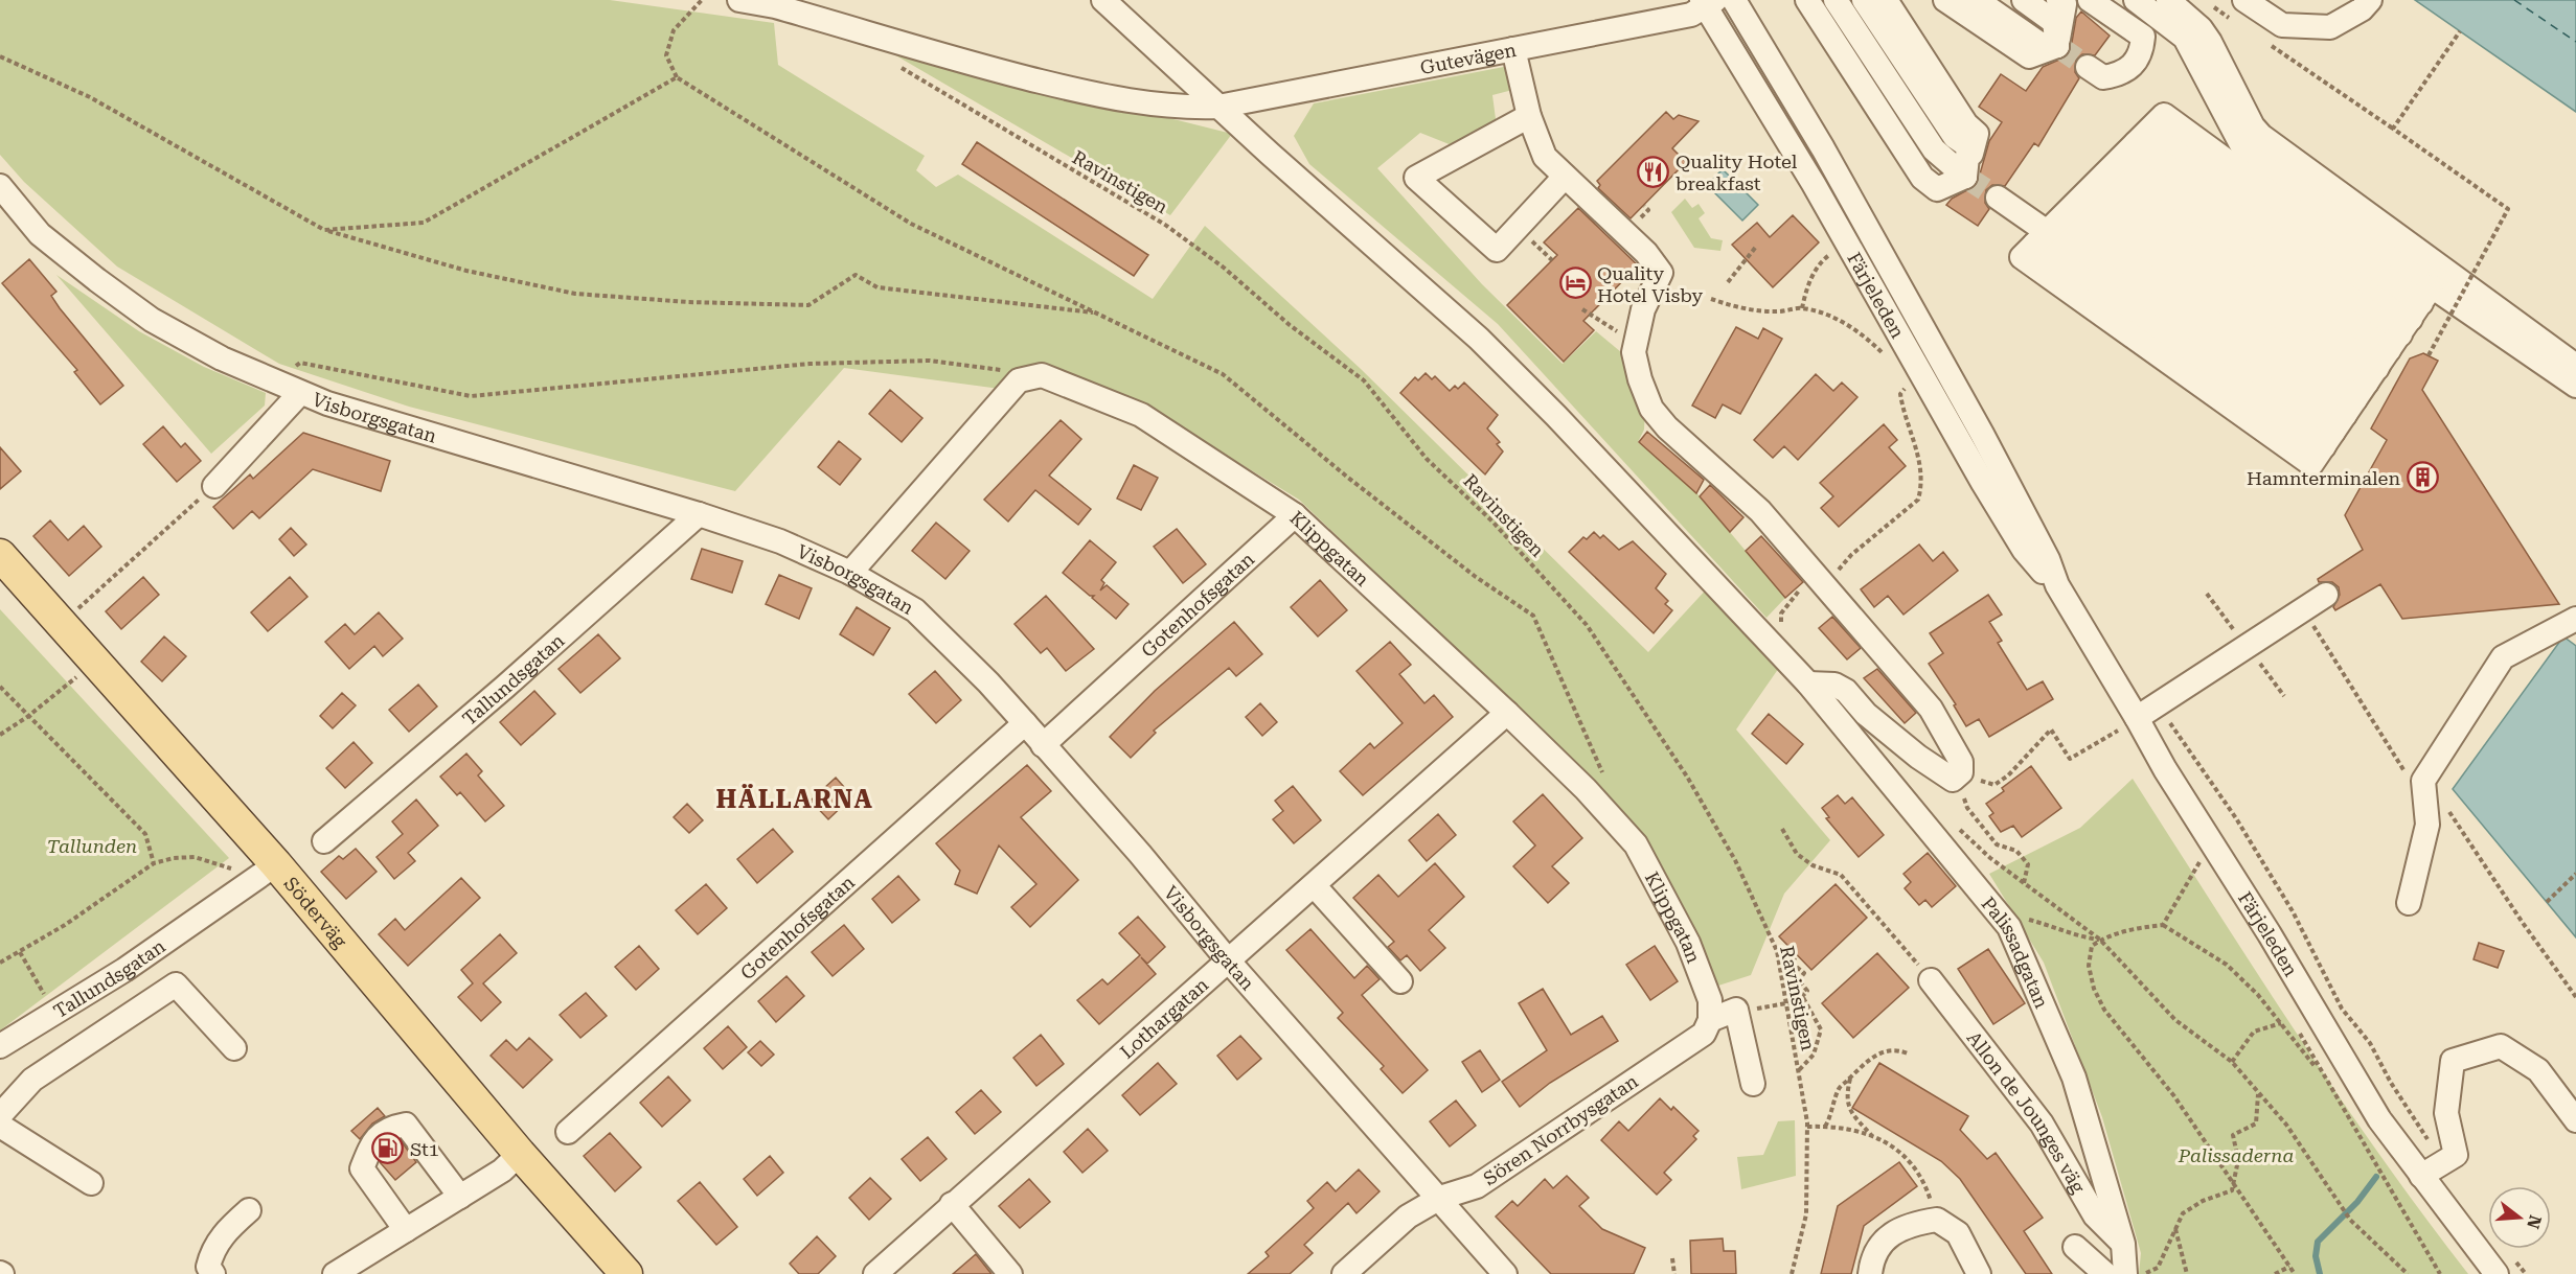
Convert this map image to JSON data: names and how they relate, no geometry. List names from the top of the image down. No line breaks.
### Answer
{"streets":{"main road":["Söderväg"],"street":["Gutevägen","Färjeleden","Visborgsgatan","Klippgatan","Gotenhofsgatan","Tallundsgatan","Palissadgatan","Lothargatan","Allon de Jounges väg","Sören Norrbysgatan"],"path":["Ravinstigen"]},"crossings":[["Gutevägen","Färjeleden"],["Gutevägen","Palissadgatan"],["Visborgsgatan","Gotenhofsgatan"],["Visborgsgatan","Tallundsgatan"],["Visborgsgatan","Lothargatan"],["Visborgsgatan","Sören Norrbysgatan"],["Klippgatan","Gotenhofsgatan"],["Klippgatan","Lothargatan"],["Klippgatan","Sören Norrbysgatan"],["Tallundsgatan","Söderväg"],["Palissadgatan","Allon de Jounges väg"]],"districts":["HÄLLARNA"],"parks":["Tallunden","Palissaderna"],"places":{"restaurant":["Quality Hotel breakfast"],"hotel":["Quality Hotel Visby"],"building":["Hamnterminalen"],"fuel station":["St1"]},"north":"right"}
